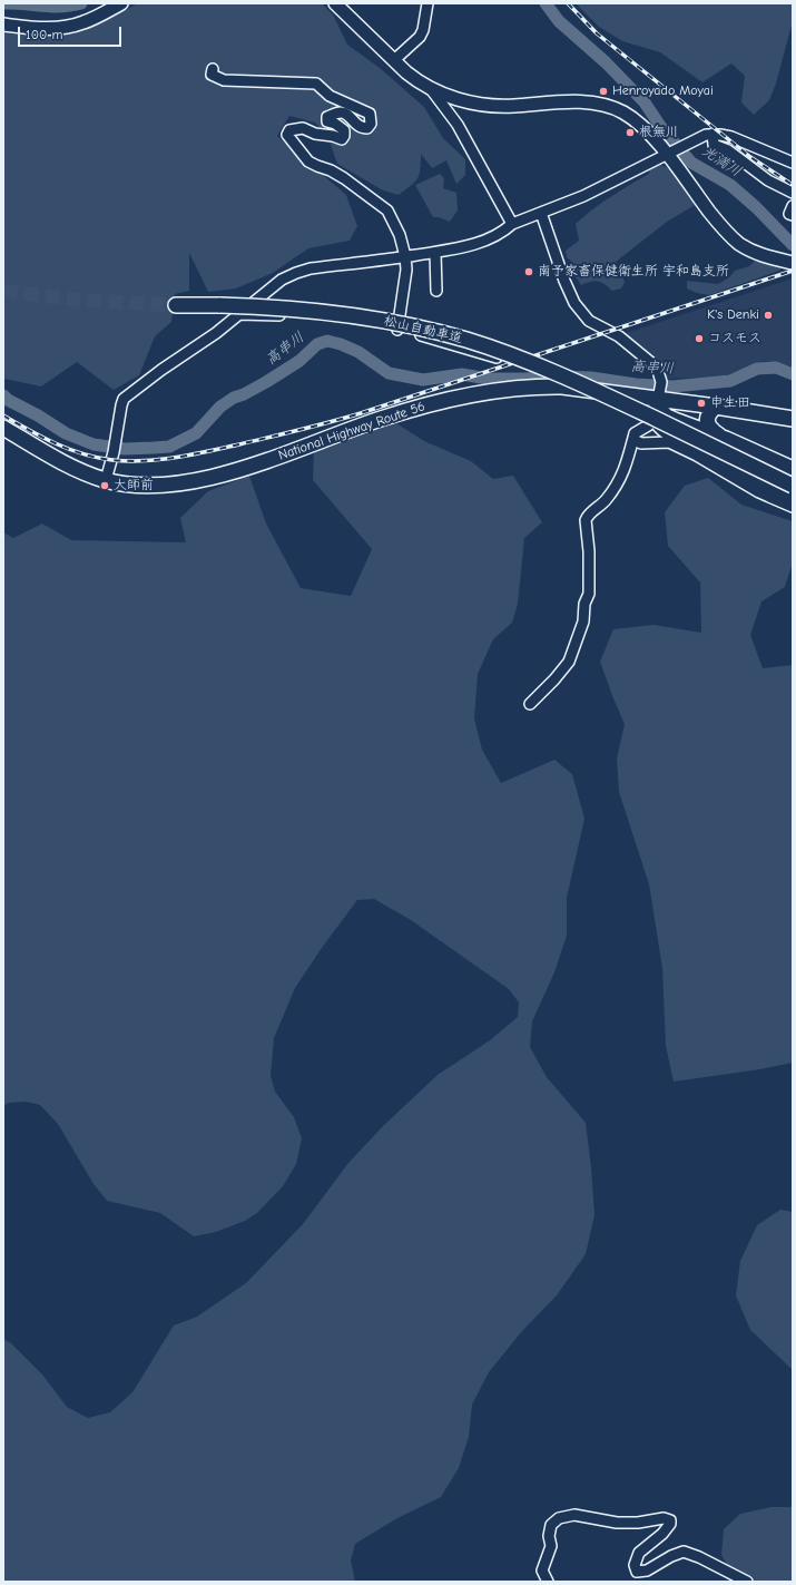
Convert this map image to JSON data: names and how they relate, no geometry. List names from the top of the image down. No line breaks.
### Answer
{"streets":{"highway":["松山自動車道","National Highway Route 56"]},"water":["光満川","高串川"],"places":["Henroyado Moyai","根無川","南予家畜保健衛生所 宇和島支所","K's Denki","コスモス","申生田","大師前"],"scale_bar":"100 m"}
